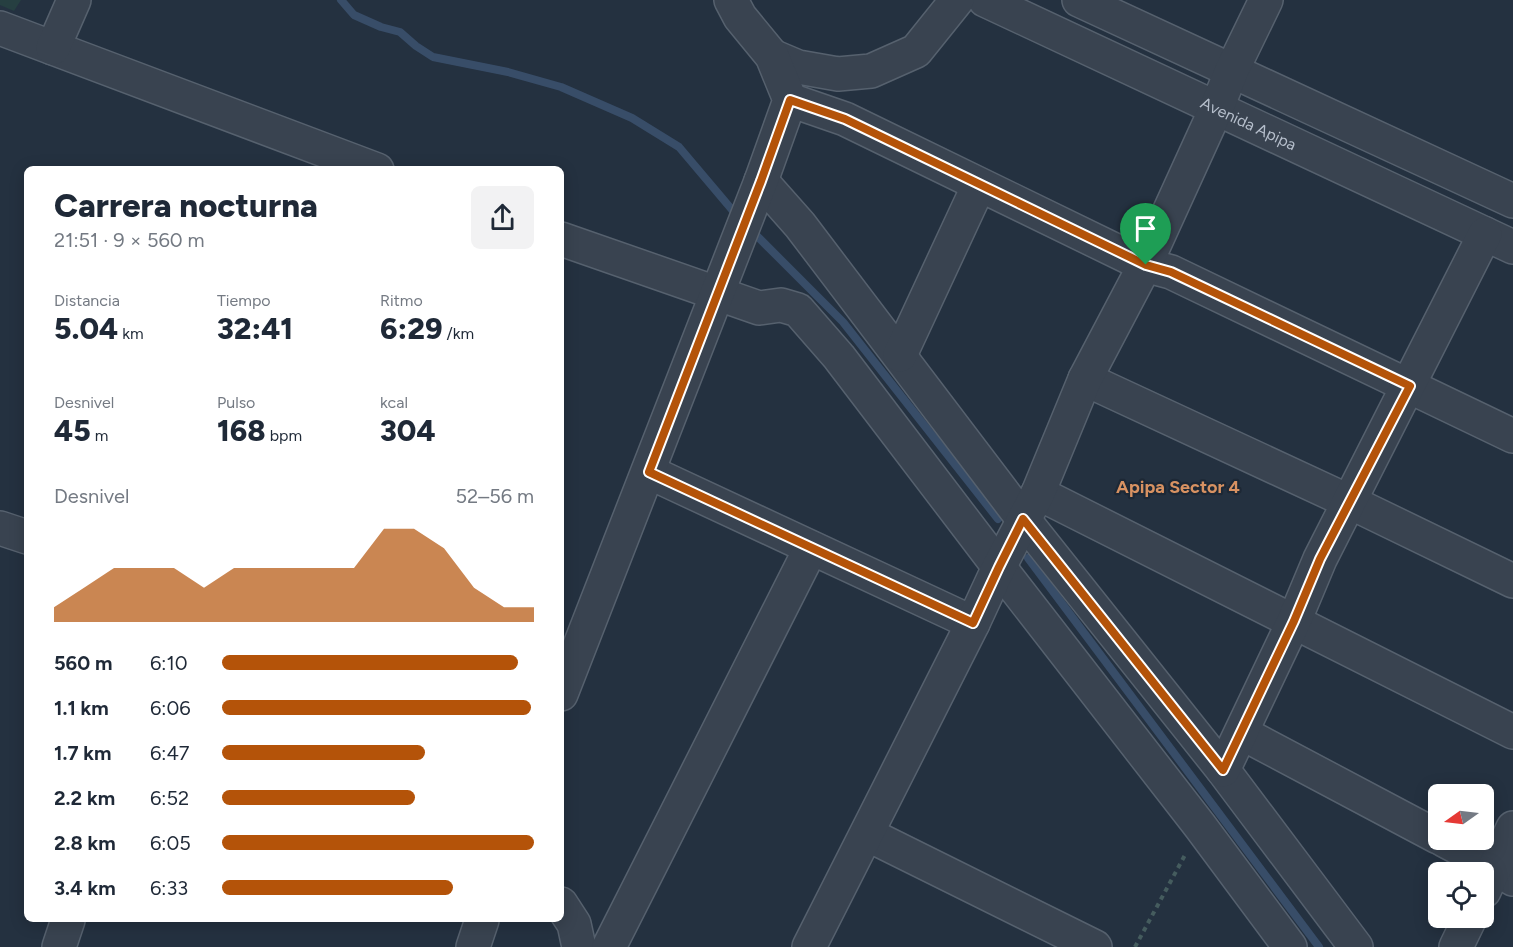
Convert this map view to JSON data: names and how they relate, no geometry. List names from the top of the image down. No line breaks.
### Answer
{"streets":{"street":["Avenida Apipa"]},"districts":["Apipa Sector 4"],"north":"left","page":{"heading":["Carrera nocturna","21:51 · 9 × 560 m"],"stats":[["Distancia","5.04 km"],["Tiempo","32:41"],["Ritmo","6:29 /km"],["Desnivel","45 m"],["Pulso","168 bpm"],["kcal","304"]],"chart":["Desnivel","52–56 m"],"list":[{"name":"560 m","note":"6:10"},{"name":"1.1 km","note":"6:06"},{"name":"1.7 km","note":"6:47"},{"name":"2.2 km","note":"6:52"},{"name":"2.8 km","note":"6:05"},{"name":"3.4 km","note":"6:33"}]}}
